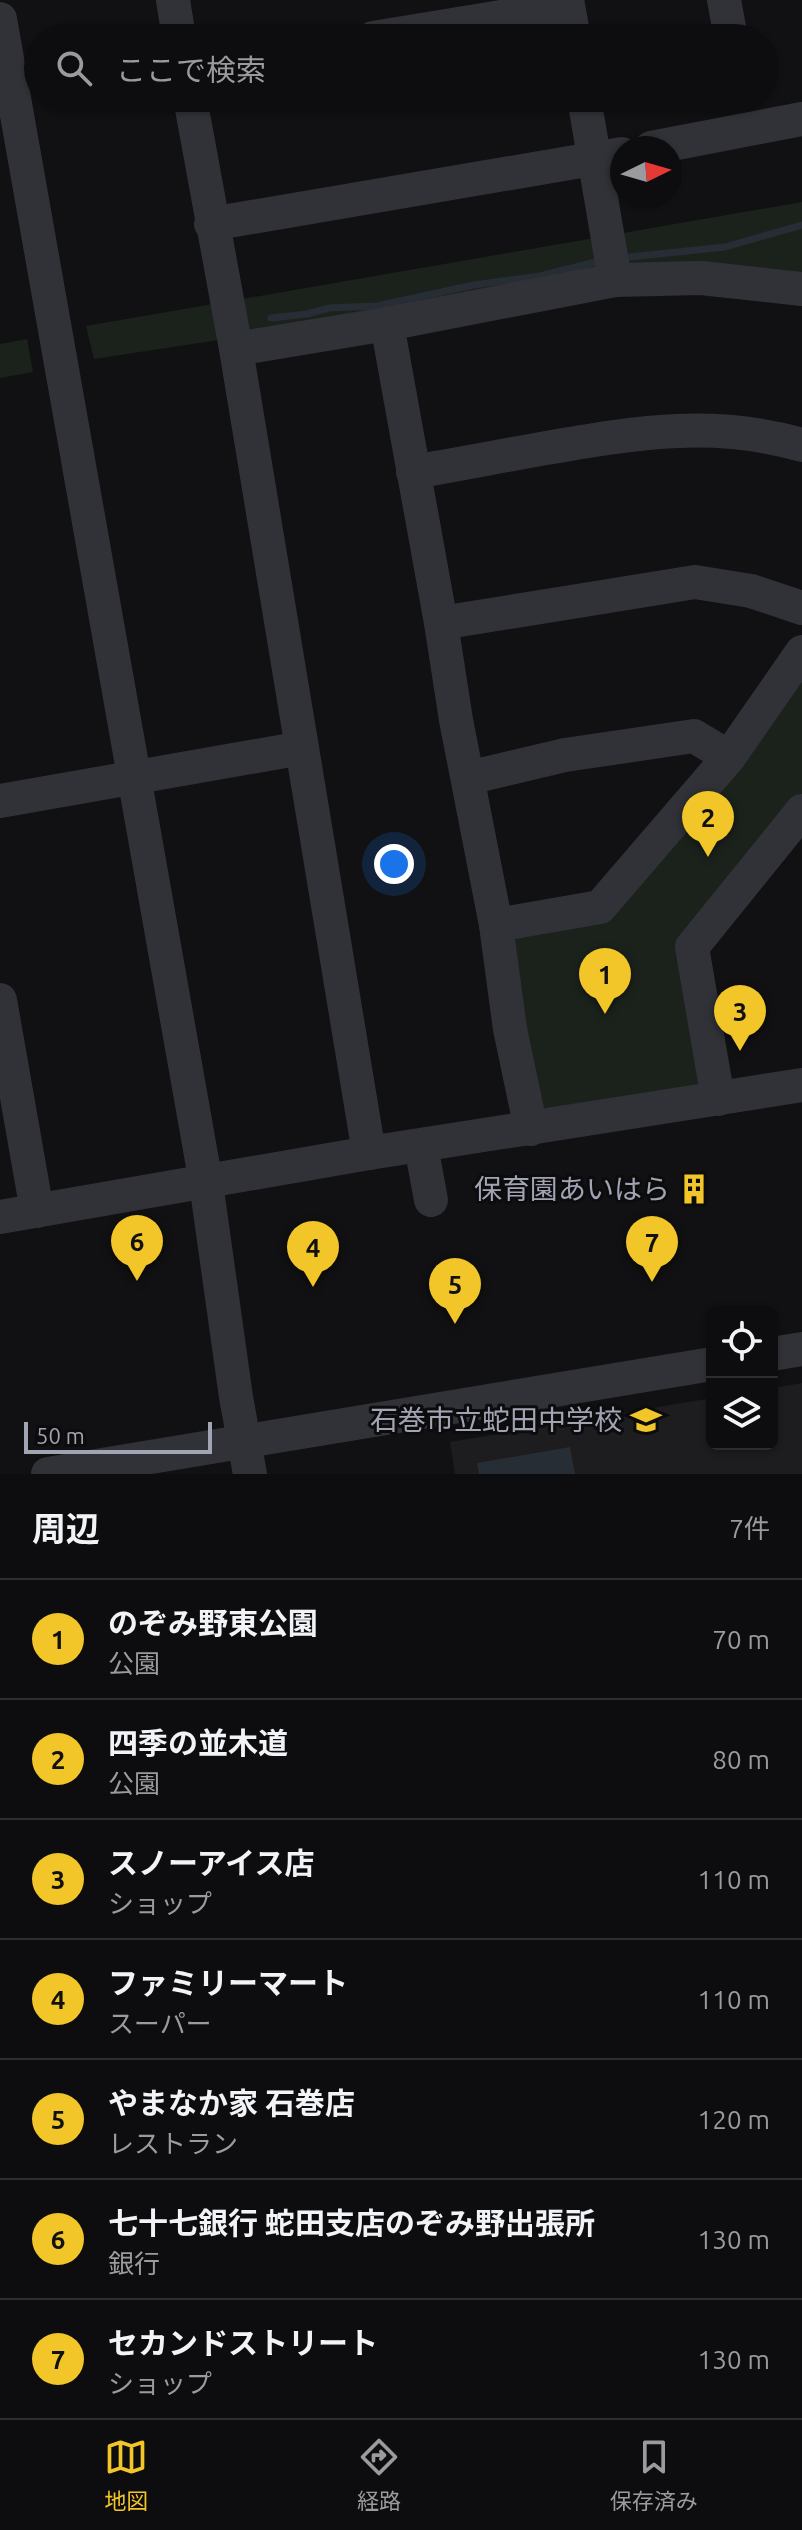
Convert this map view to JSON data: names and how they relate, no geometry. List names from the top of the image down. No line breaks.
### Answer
{"places":{"building":["保育園あいはら"],"school or university":["石巻市立蛇田中学校"]},"scale_bar":"50 m","north":"right","page":{"search":"ここで検索","pins":["2","1","3","6","7","4","5"],"scale":"50 m","heading":["周辺","7件"],"list":[{"mark":"1","name":"のぞみ野東公園","note":"公園","value":"70 m"},{"mark":"2","name":"四季の並木道","note":"公園","value":"80 m"},{"mark":"3","name":"スノーアイス店","note":"ショップ","value":"110 m"},{"mark":"4","name":"ファミリーマート","note":"スーパー","value":"110 m"},{"mark":"5","name":"やまなか家 石巻店","note":"レストラン","value":"120 m"},{"mark":"6","name":"七十七銀行 蛇田支店のぞみ野出張所","note":"銀行","value":"130 m"},{"mark":"7","name":"セカンドストリート","note":"ショップ","value":"130 m"}],"nav":["地図","経路","保存済み"]}}
